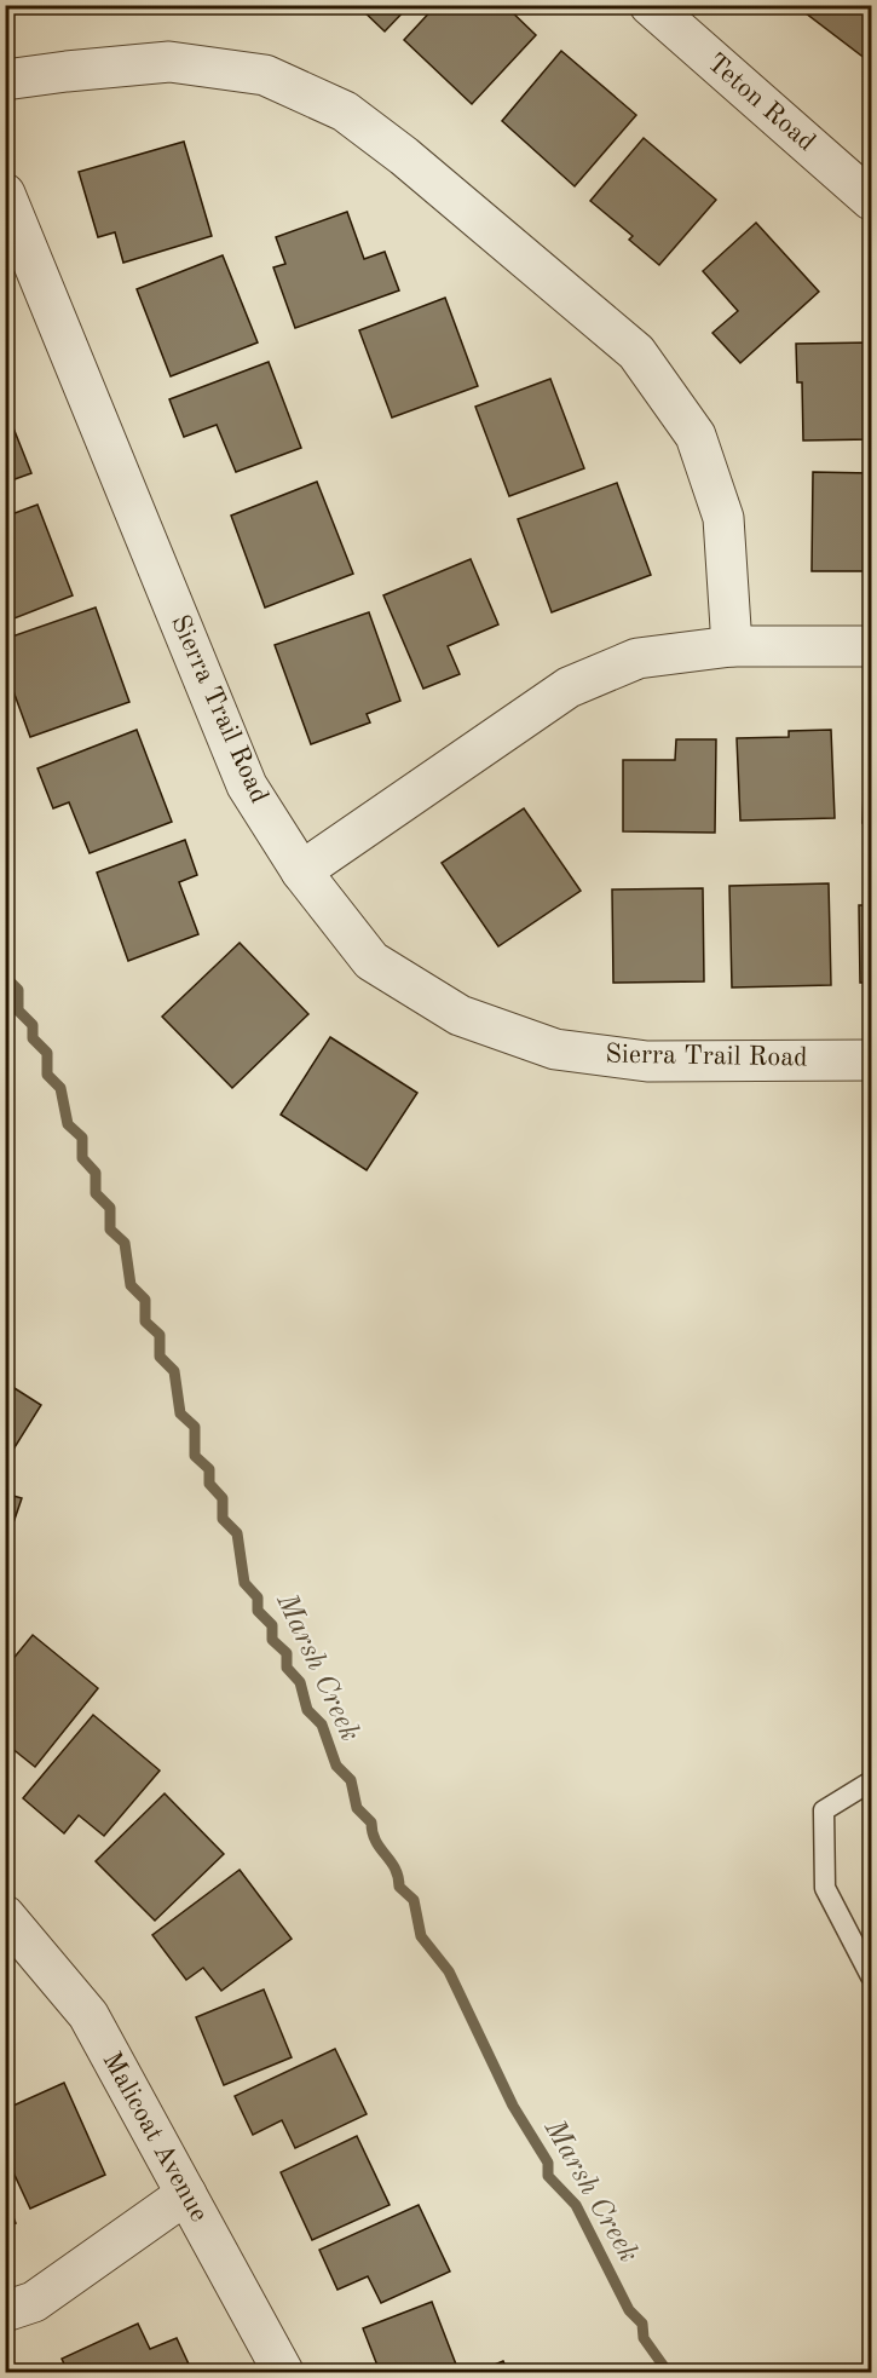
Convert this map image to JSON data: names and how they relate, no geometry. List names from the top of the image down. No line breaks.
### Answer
{"streets":{"street":["Teton Road","Sierra Trail Road","Malicoat Avenue"]},"water":["Marsh Creek"]}
